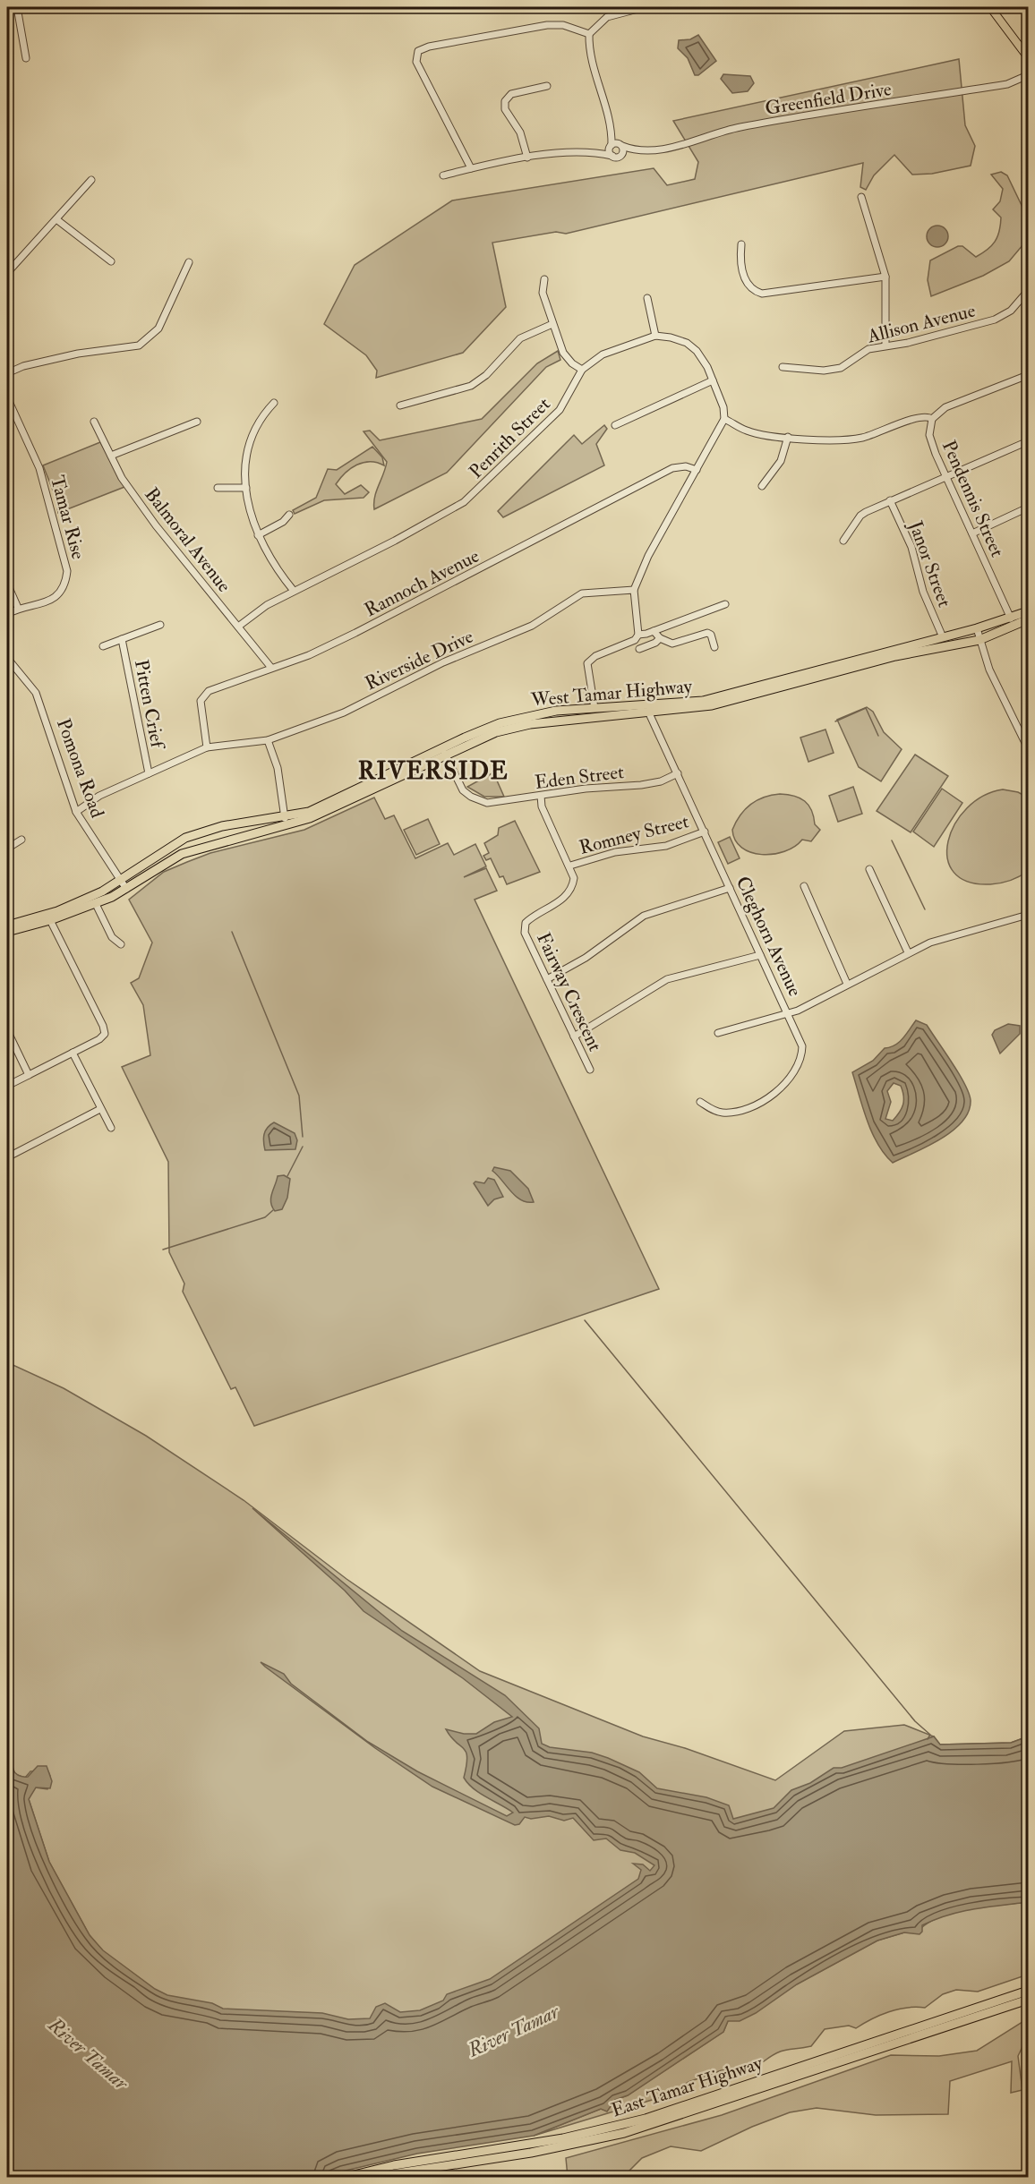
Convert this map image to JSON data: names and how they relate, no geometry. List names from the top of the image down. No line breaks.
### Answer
{"streets":{"highway":["West Tamar Highway","East Tamar Highway"],"street":["Greenfield Drive","Allison Avenue","Penrith Street","Pendennis Street","Tamar Rise","Balmoral Avenue","Janor Street","Rannoch Avenue","Riverside Drive","Pitten Crief","Pomona Road","Eden Street","Romney Street","Cleghorn Avenue","Fairway Crescent"]},"crossings":[["Penrith Street","Balmoral Avenue"],["Pendennis Street","West Tamar Highway"],["Balmoral Avenue","Rannoch Avenue"],["Janor Street","West Tamar Highway"],["Rannoch Avenue","Riverside Drive"],["Riverside Drive","Pitten Crief"],["Riverside Drive","Pomona Road"],["West Tamar Highway","Pomona Road"],["West Tamar Highway","Eden Street"],["West Tamar Highway","Cleghorn Avenue"],["Eden Street","Cleghorn Avenue"],["Eden Street","Fairway Crescent"],["Romney Street","Cleghorn Avenue"],["Romney Street","Fairway Crescent"]],"districts":["RIVERSIDE"],"water":["River Tamar"]}
